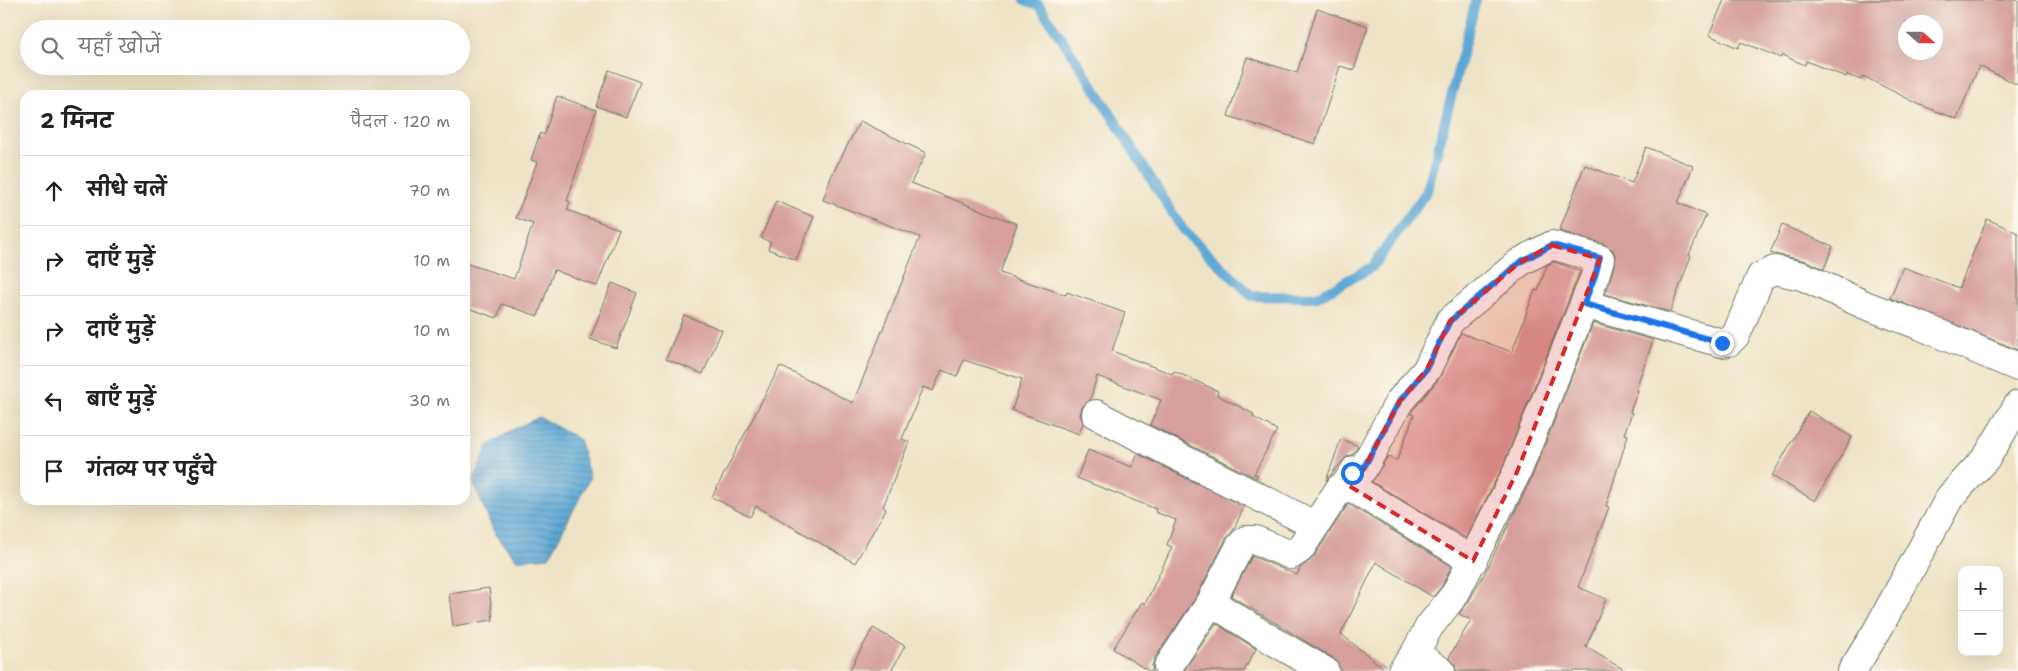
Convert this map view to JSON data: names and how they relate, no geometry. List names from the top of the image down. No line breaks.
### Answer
{"north":"right","page":{"search":"यहाँ खोजें","heading":["2 मिनट","पैदल · 120 m"],"list":[["सीधे चलें","70 m"],["दाएँ मुड़ें","10 m"],["दाएँ मुड़ें","10 m"],["बाएँ मुड़ें","30 m"],"गंतव्य पर पहुँचे"],"map_buttons":["+","−"]}}
